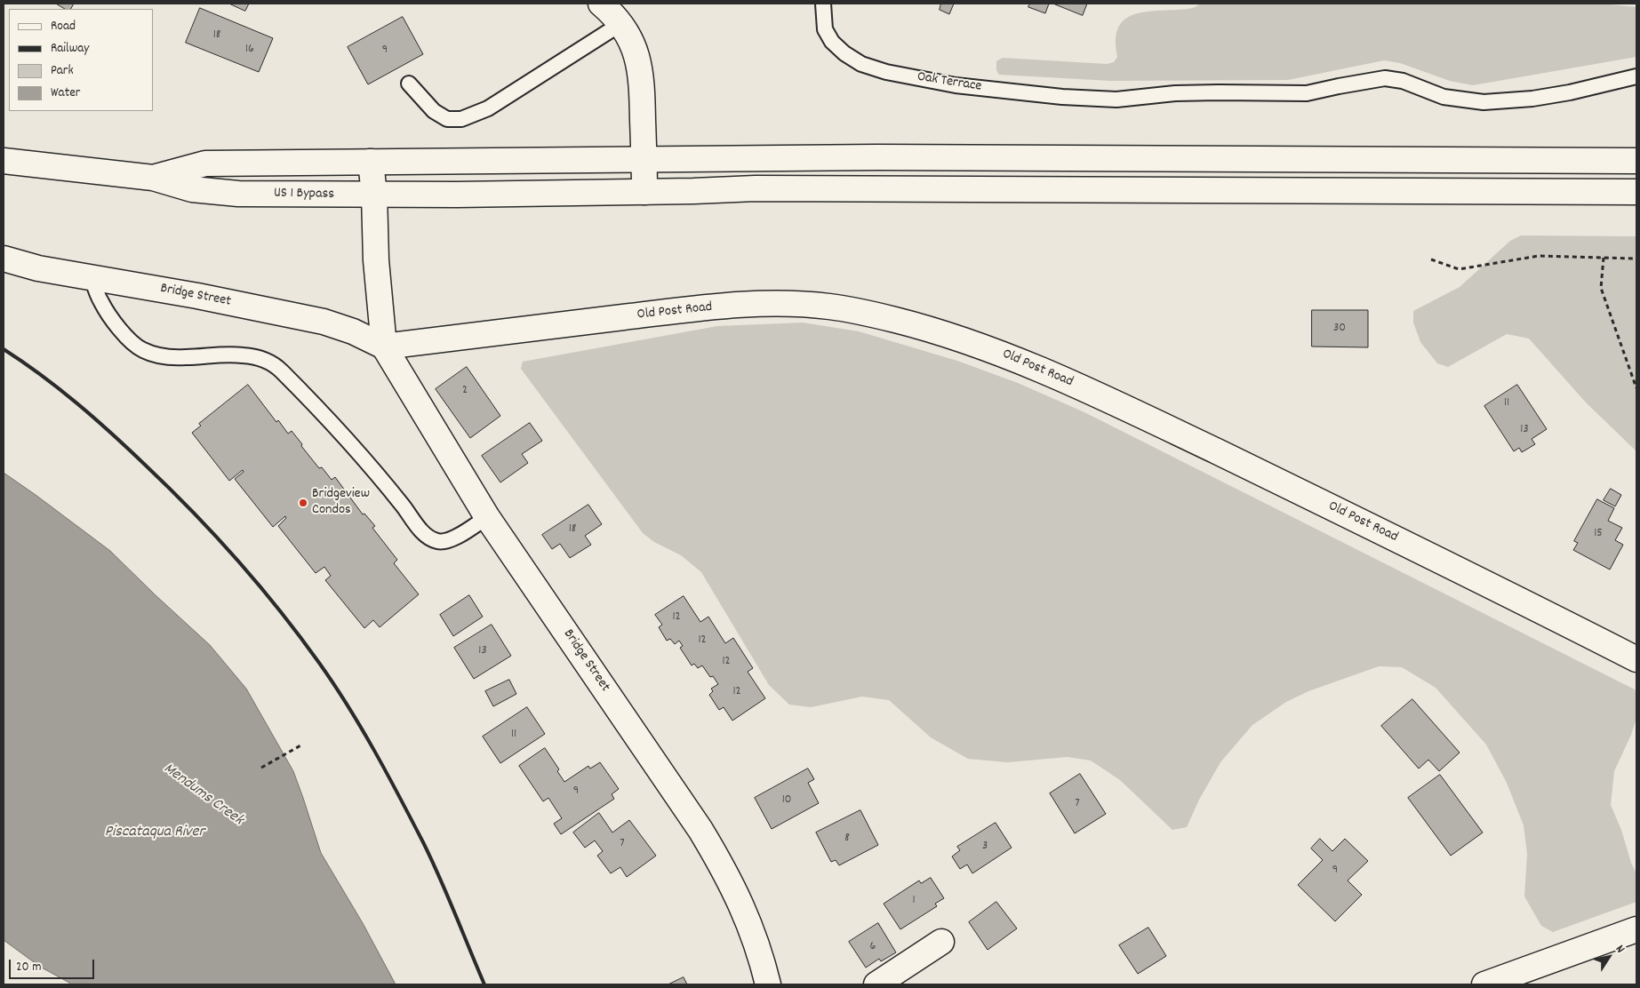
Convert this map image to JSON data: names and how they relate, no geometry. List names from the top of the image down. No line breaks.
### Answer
{"streets":{"main road":["US 1 Bypass","Bridge Street","Old Post Road"],"lane":["Oak Terrace"]},"crossings":[["US 1 Bypass","Bridge Street"],["Bridge Street","Old Post Road"]],"water":["Mendums Creek","Piscataqua River"],"places":["Bridgeview Condos"],"house_numbers":["18","16","9","30","2","11","13","18","15","12","12","13","12","12","11","9","10","7","8","7","3","9","1","6"],"legend":["Road","Railway","Park","Water"],"scale_bar":"20 m","north":"top right"}
